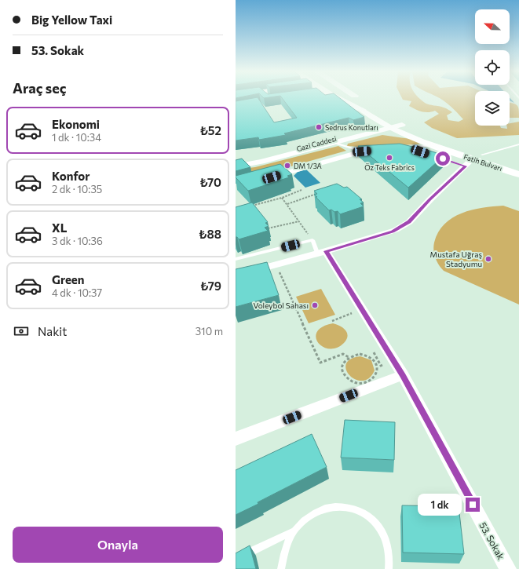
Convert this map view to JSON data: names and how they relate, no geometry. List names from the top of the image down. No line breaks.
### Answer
{"streets":{"main road":["Fatih Bulvarı"],"street":["Gazi Caddesi","53. Sokak"]},"crossings":[["Gazi Caddesi","Fatih Bulvarı"]],"places":["Sedrus Konutları","Öz Teks Fabrics","DM 1/3A","Mustafa Uğraş Stadyumu","Voleybol Sahası"],"north":"left","page":{"banner":["Big Yellow Taxi","53. Sokak"],"heading":"Araç seç","list":[{"name":"Ekonomi","note":"1 dk · 10:34","value":"₺52"},{"name":"Konfor","note":"2 dk · 10:35","value":"₺70"},{"name":"XL","note":"3 dk · 10:36","value":"₺88"},{"name":"Green","note":"4 dk · 10:37","value":"₺79"}],"pay":["Nakit","310 m"],"bubble":"1 dk","buttons":"Onayla"}}
